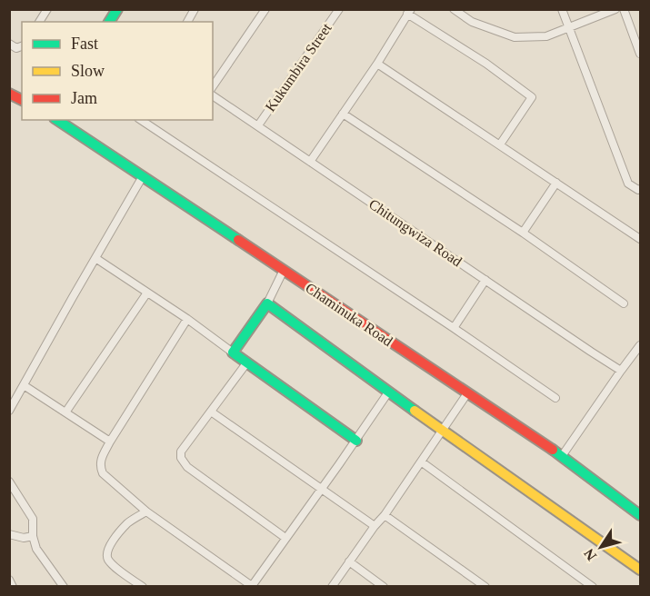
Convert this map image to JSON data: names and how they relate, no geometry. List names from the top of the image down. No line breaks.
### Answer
{"streets":{"main road":["Chaminuka Road"],"street":["Kukumbira Street","Chitungwiza Road"]},"crossings":[["Kukumbira Street","Chitungwiza Road"]],"legend":["Fast","Slow","Jam"],"north":"bottom left"}
